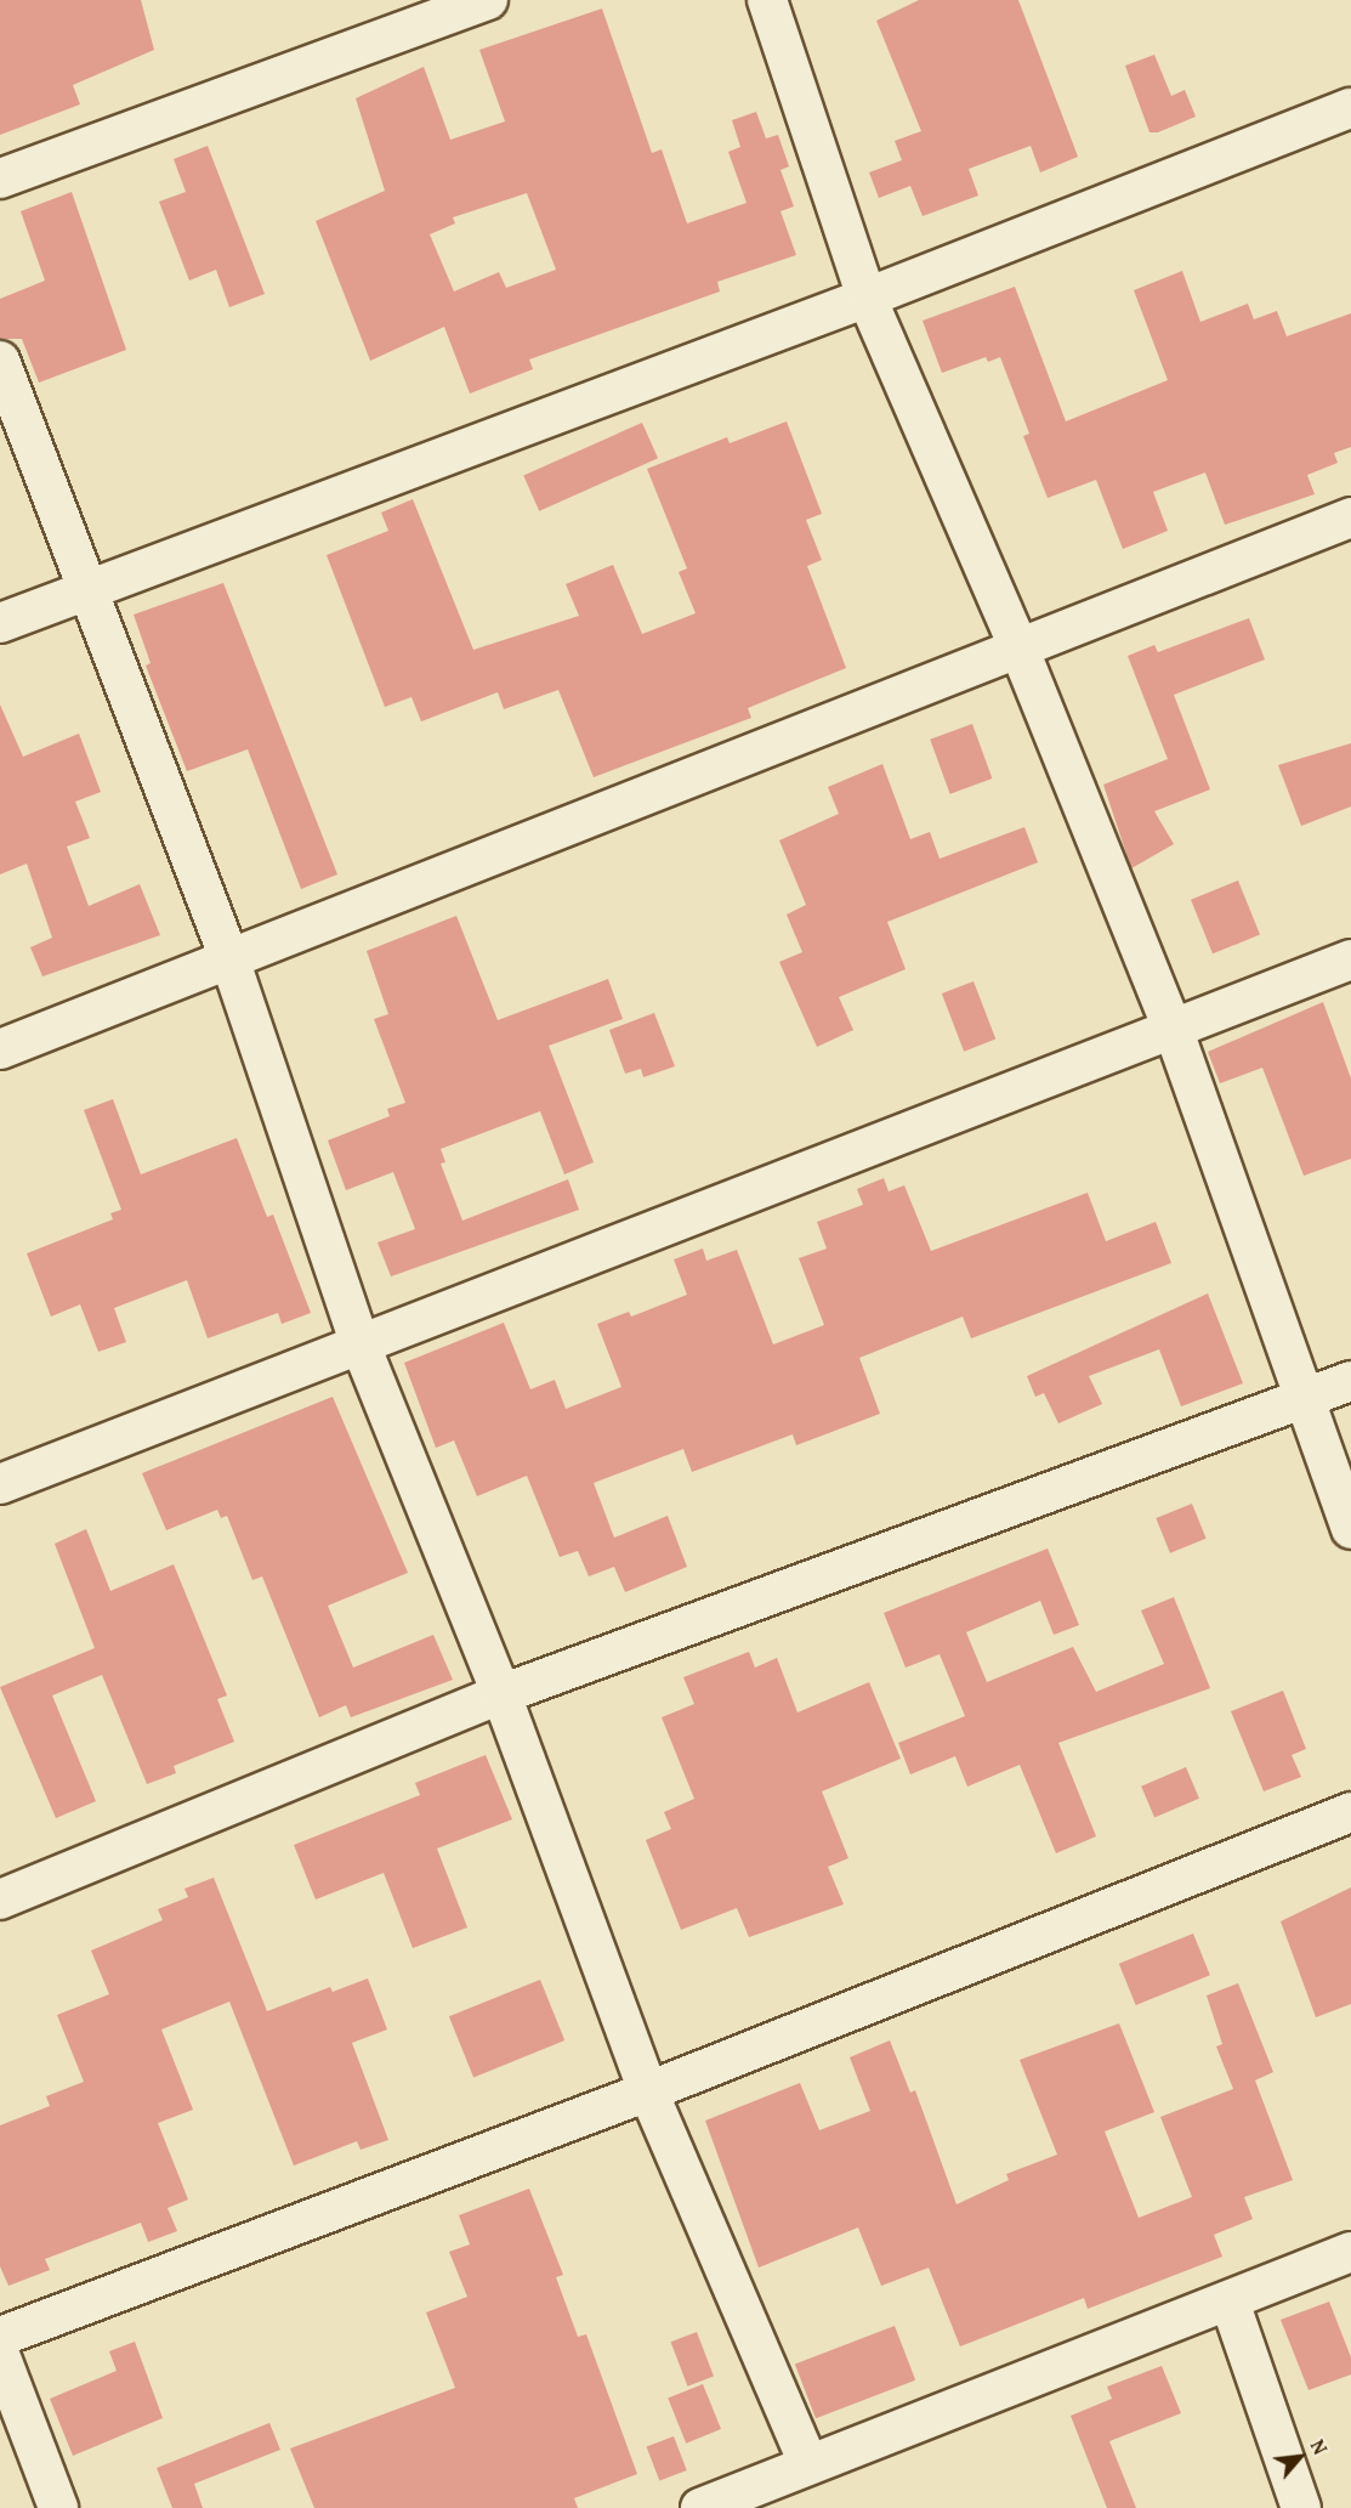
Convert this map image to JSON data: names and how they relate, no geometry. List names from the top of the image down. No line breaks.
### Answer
{"north":"top right"}
